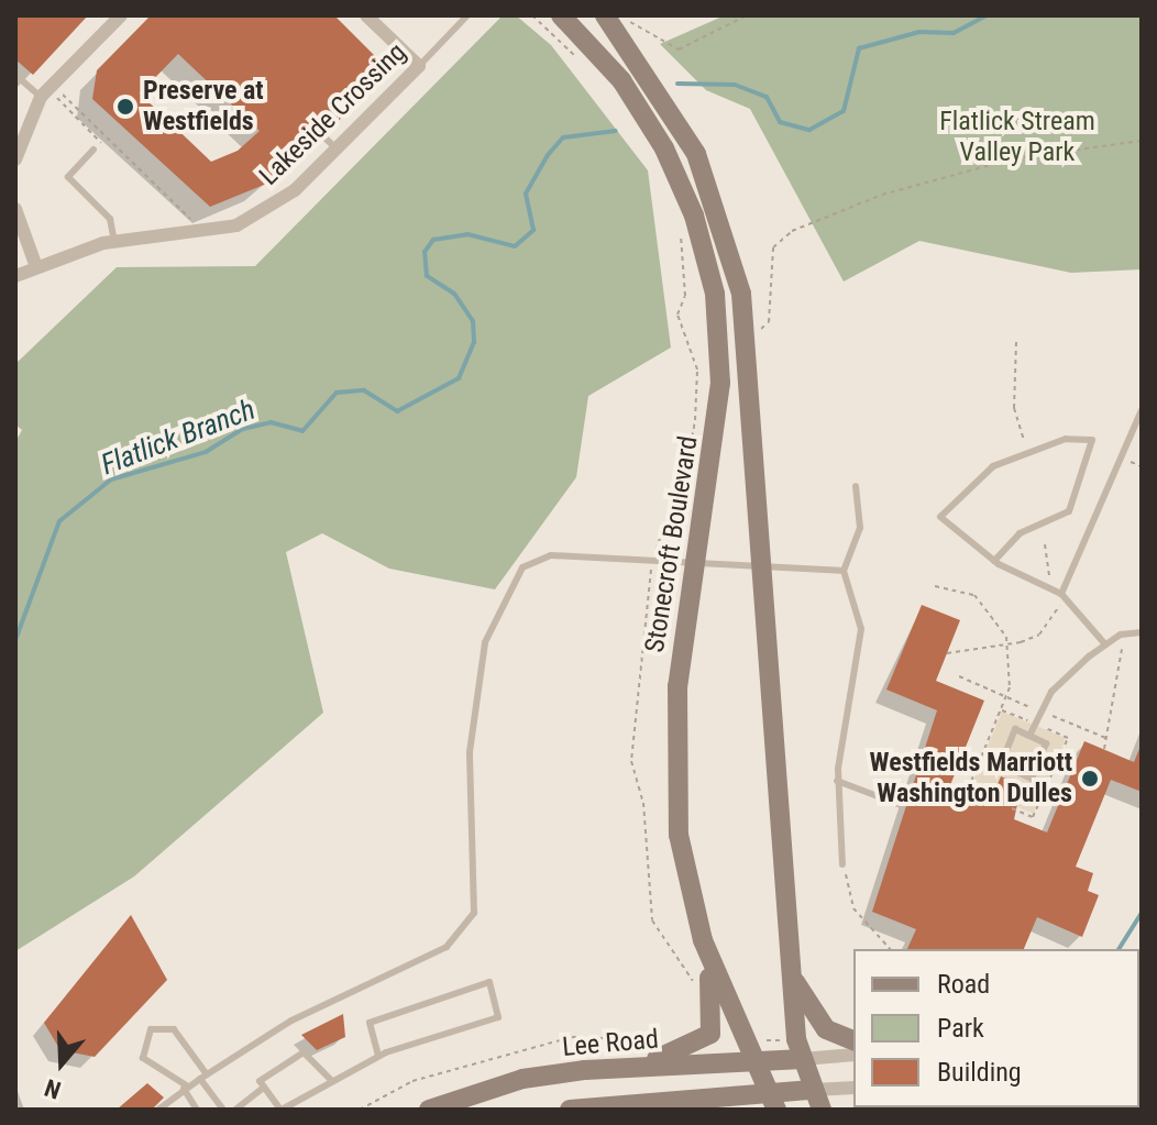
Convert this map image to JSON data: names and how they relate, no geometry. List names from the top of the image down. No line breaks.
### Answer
{"streets":{"main road":["Stonecroft Boulevard","Lee Road"],"street":["Lakeside Crossing"]},"crossings":[["Stonecroft Boulevard","Lee Road"]],"water":["Flatlick Branch"],"parks":["Flatlick Stream Valley Park"],"places":["Preserve at Westfields","Westfields Marriott Washington Dulles"],"legend":["Road","Park","Building"],"north":"bottom"}
